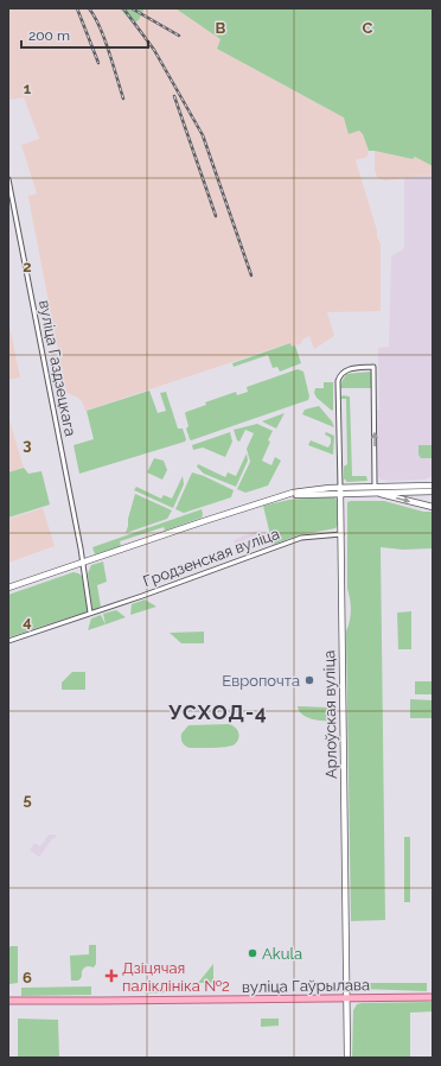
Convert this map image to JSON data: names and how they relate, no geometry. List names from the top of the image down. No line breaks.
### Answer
{"streets":{"main road":["Арлоўская вуліца","вуліца Гаўрылава"],"street":["вуліца Газдзецкага","Гродзенская вуліца"]},"crossings":[["Гродзенская вуліца","Арлоўская вуліца"],["Арлоўская вуліца","вуліца Гаўрылава"]],"districts":["УСХОД-4"],"places":{"other":["Европочта","Akula"],"health":["Дзіцячая паліклініка №2"]},"scale_bar":"200 m","grid":{"columns":["B","C"],"rows":["1","2","3","4","5","6"]}}
